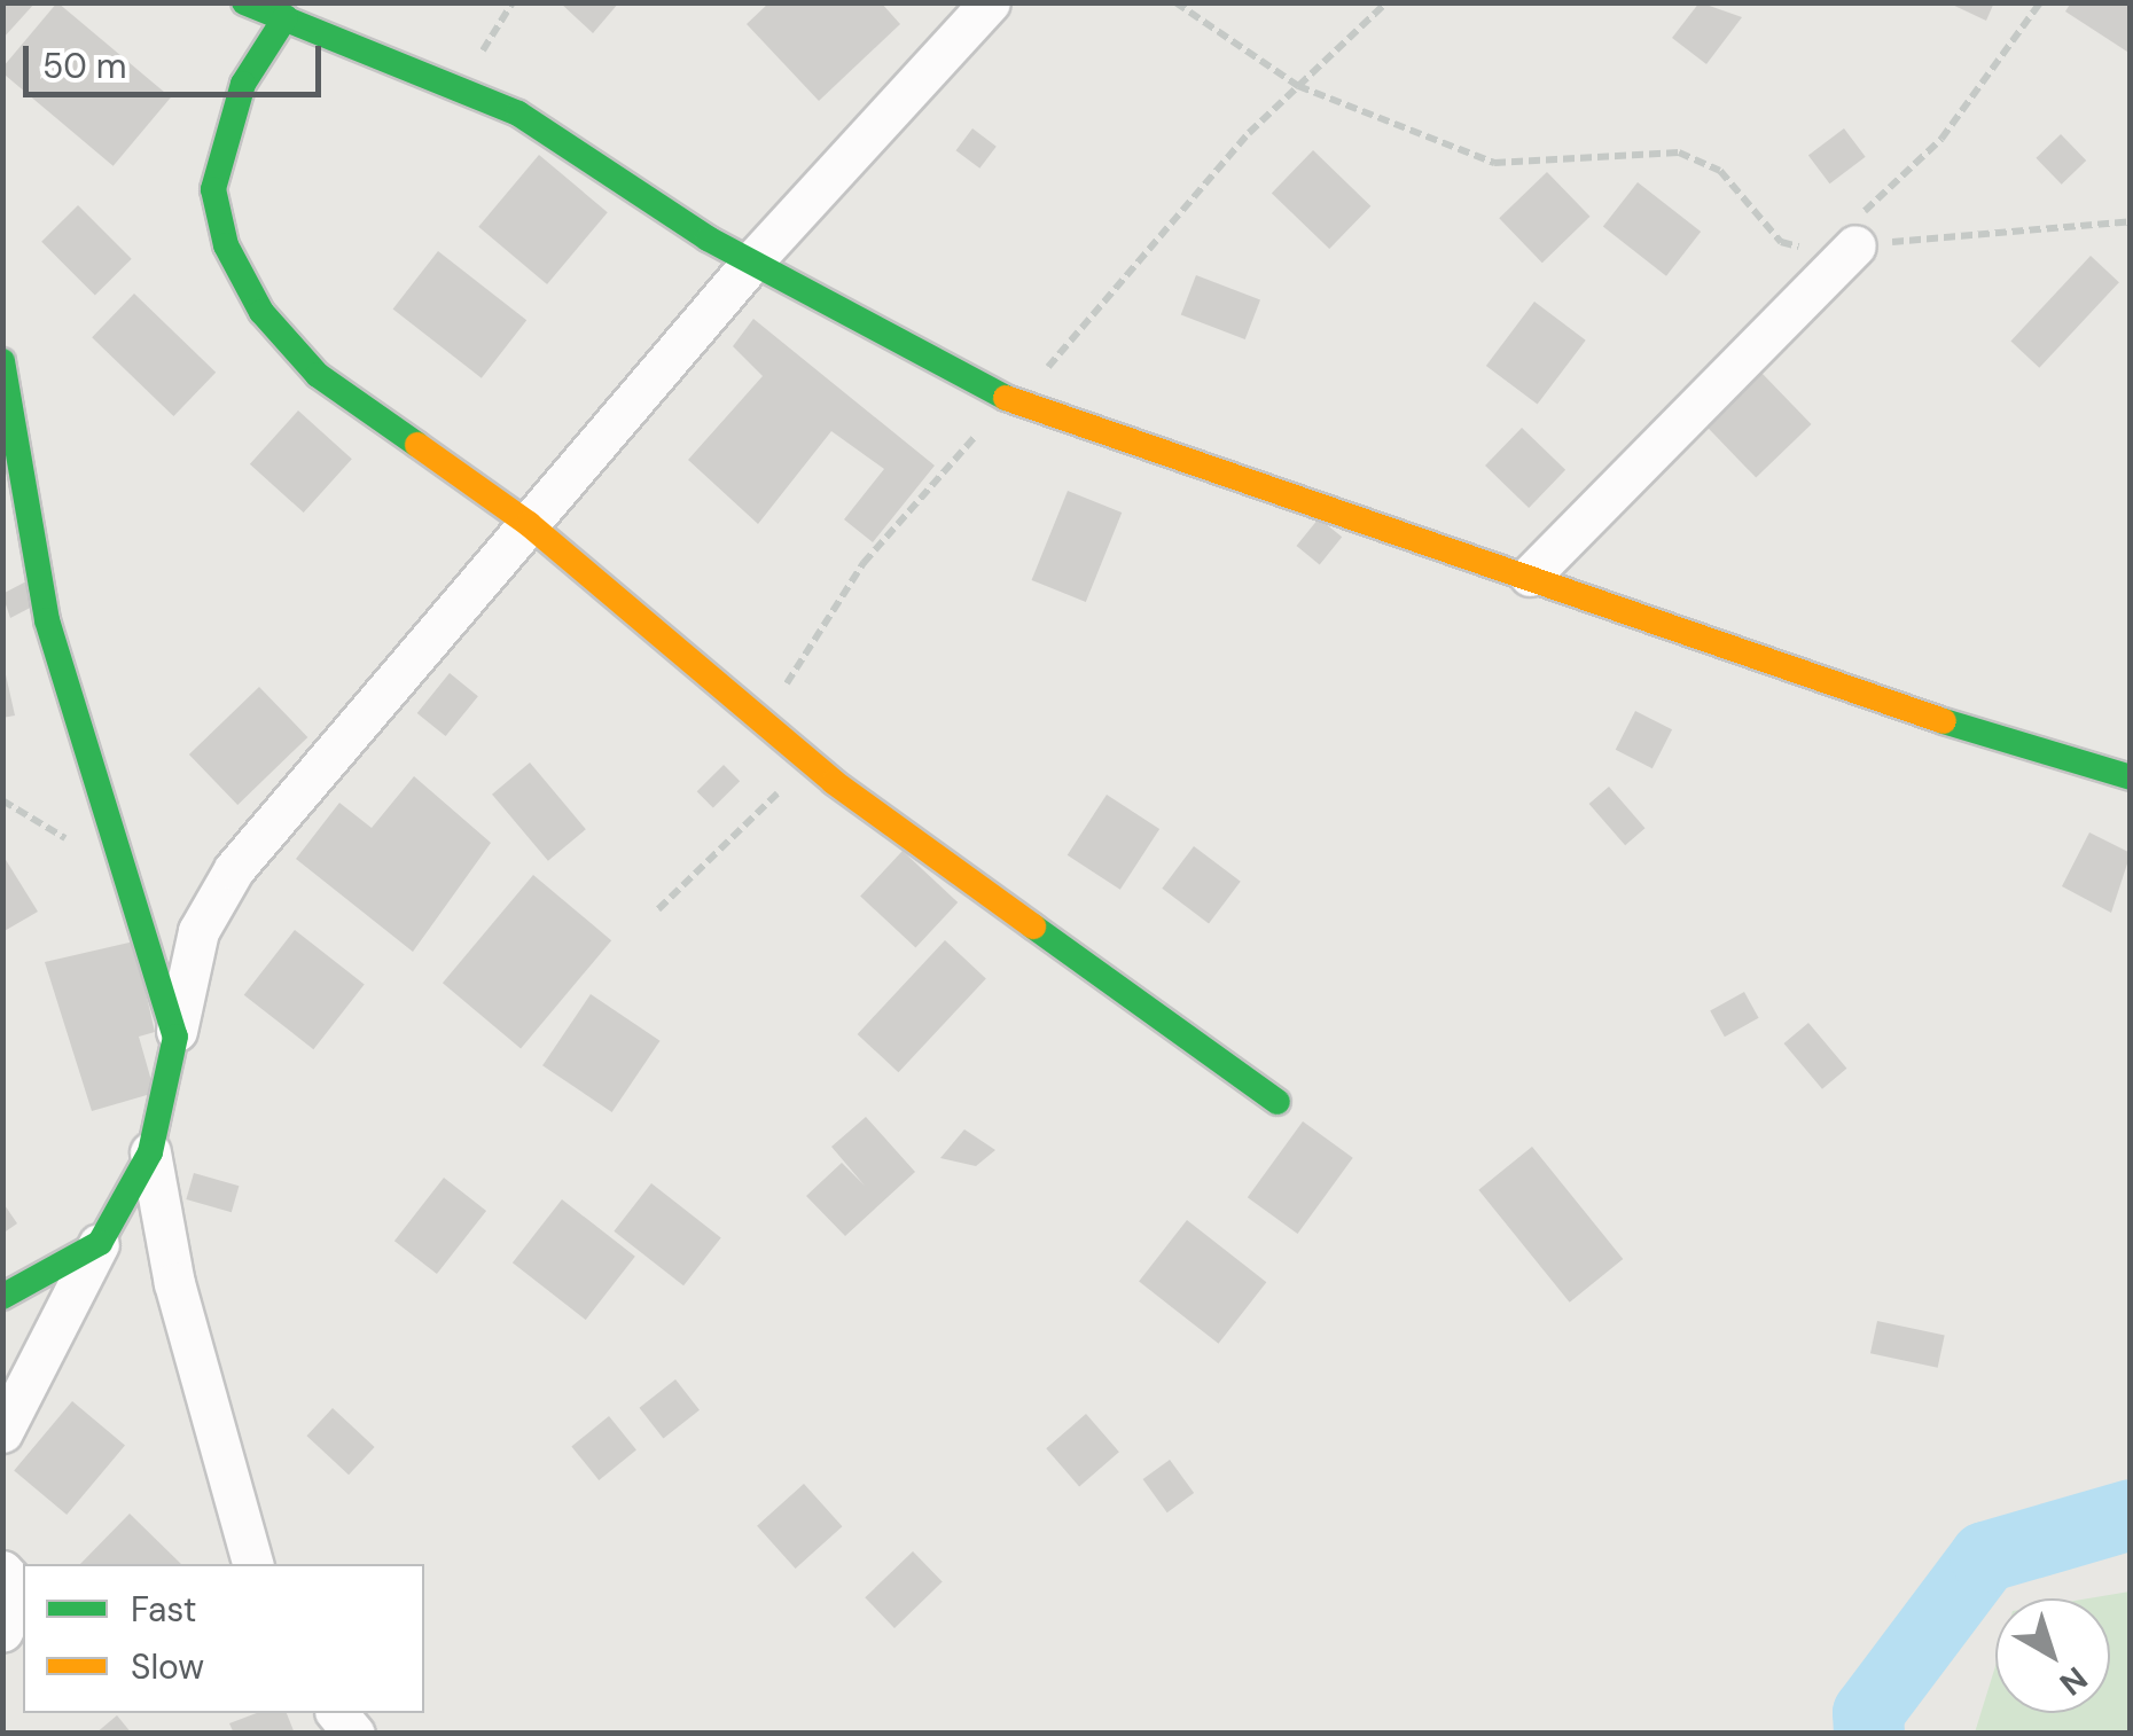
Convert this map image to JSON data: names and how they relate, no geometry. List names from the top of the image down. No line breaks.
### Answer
{"legend":["Fast","Slow"],"scale_bar":"50 m","north":"bottom right"}
